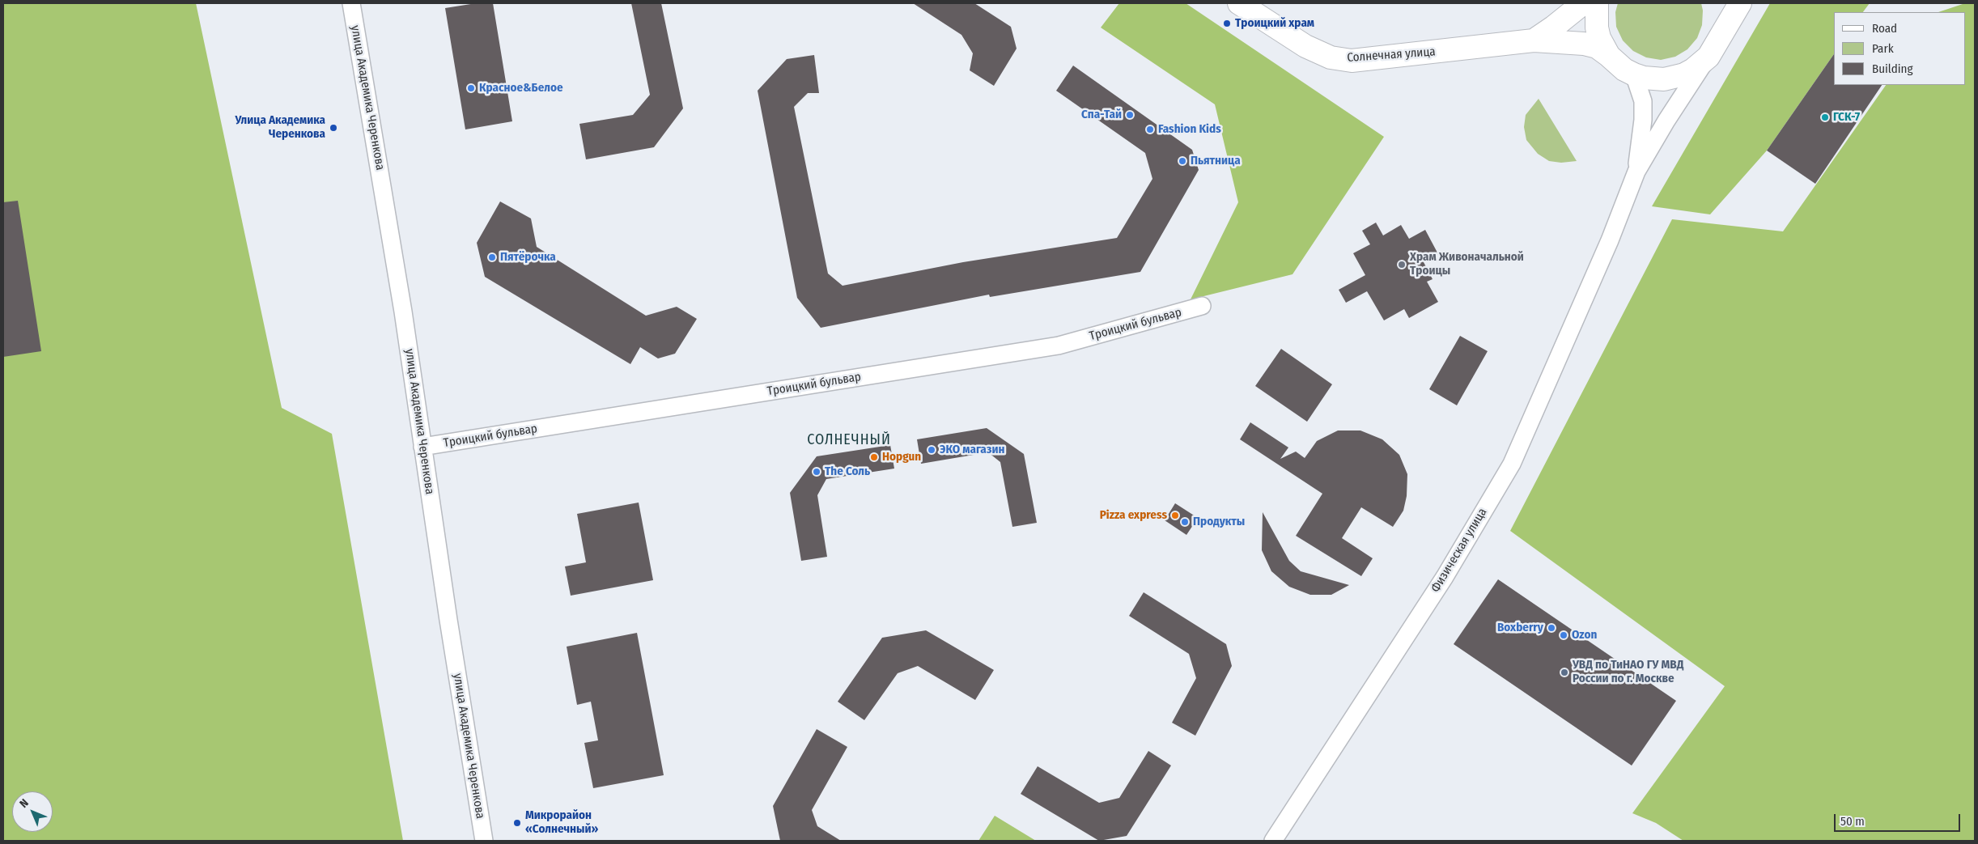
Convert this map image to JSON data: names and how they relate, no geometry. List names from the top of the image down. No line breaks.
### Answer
{"streets":{"main road":["Солнечная улица"],"street":["улица Академика Черенкова","Троицкий бульвар","Физическая улица"]},"crossings":[["улица Академика Черенкова","Троицкий бульвар"]],"districts":["СОЛНЕЧНЫЙ"],"places":["Троицкий храм","Красное&Белое","Спа-Тай","ГСК-7","Улица Академика Черенкова","Fashion Kids","Пьятница","Пятёрочка","Храм Живоначальной Троицы","ЭКО магазин","Hopgun","The Соль","Pizza express","Продукты","Boxberry","Ozon","УВД по ТиНАО ГУ МВД России по г. Москве","Микрорайон «Солнечный»"],"legend":["Road","Park","Building"],"scale_bar":"50 m","north":"top left"}
